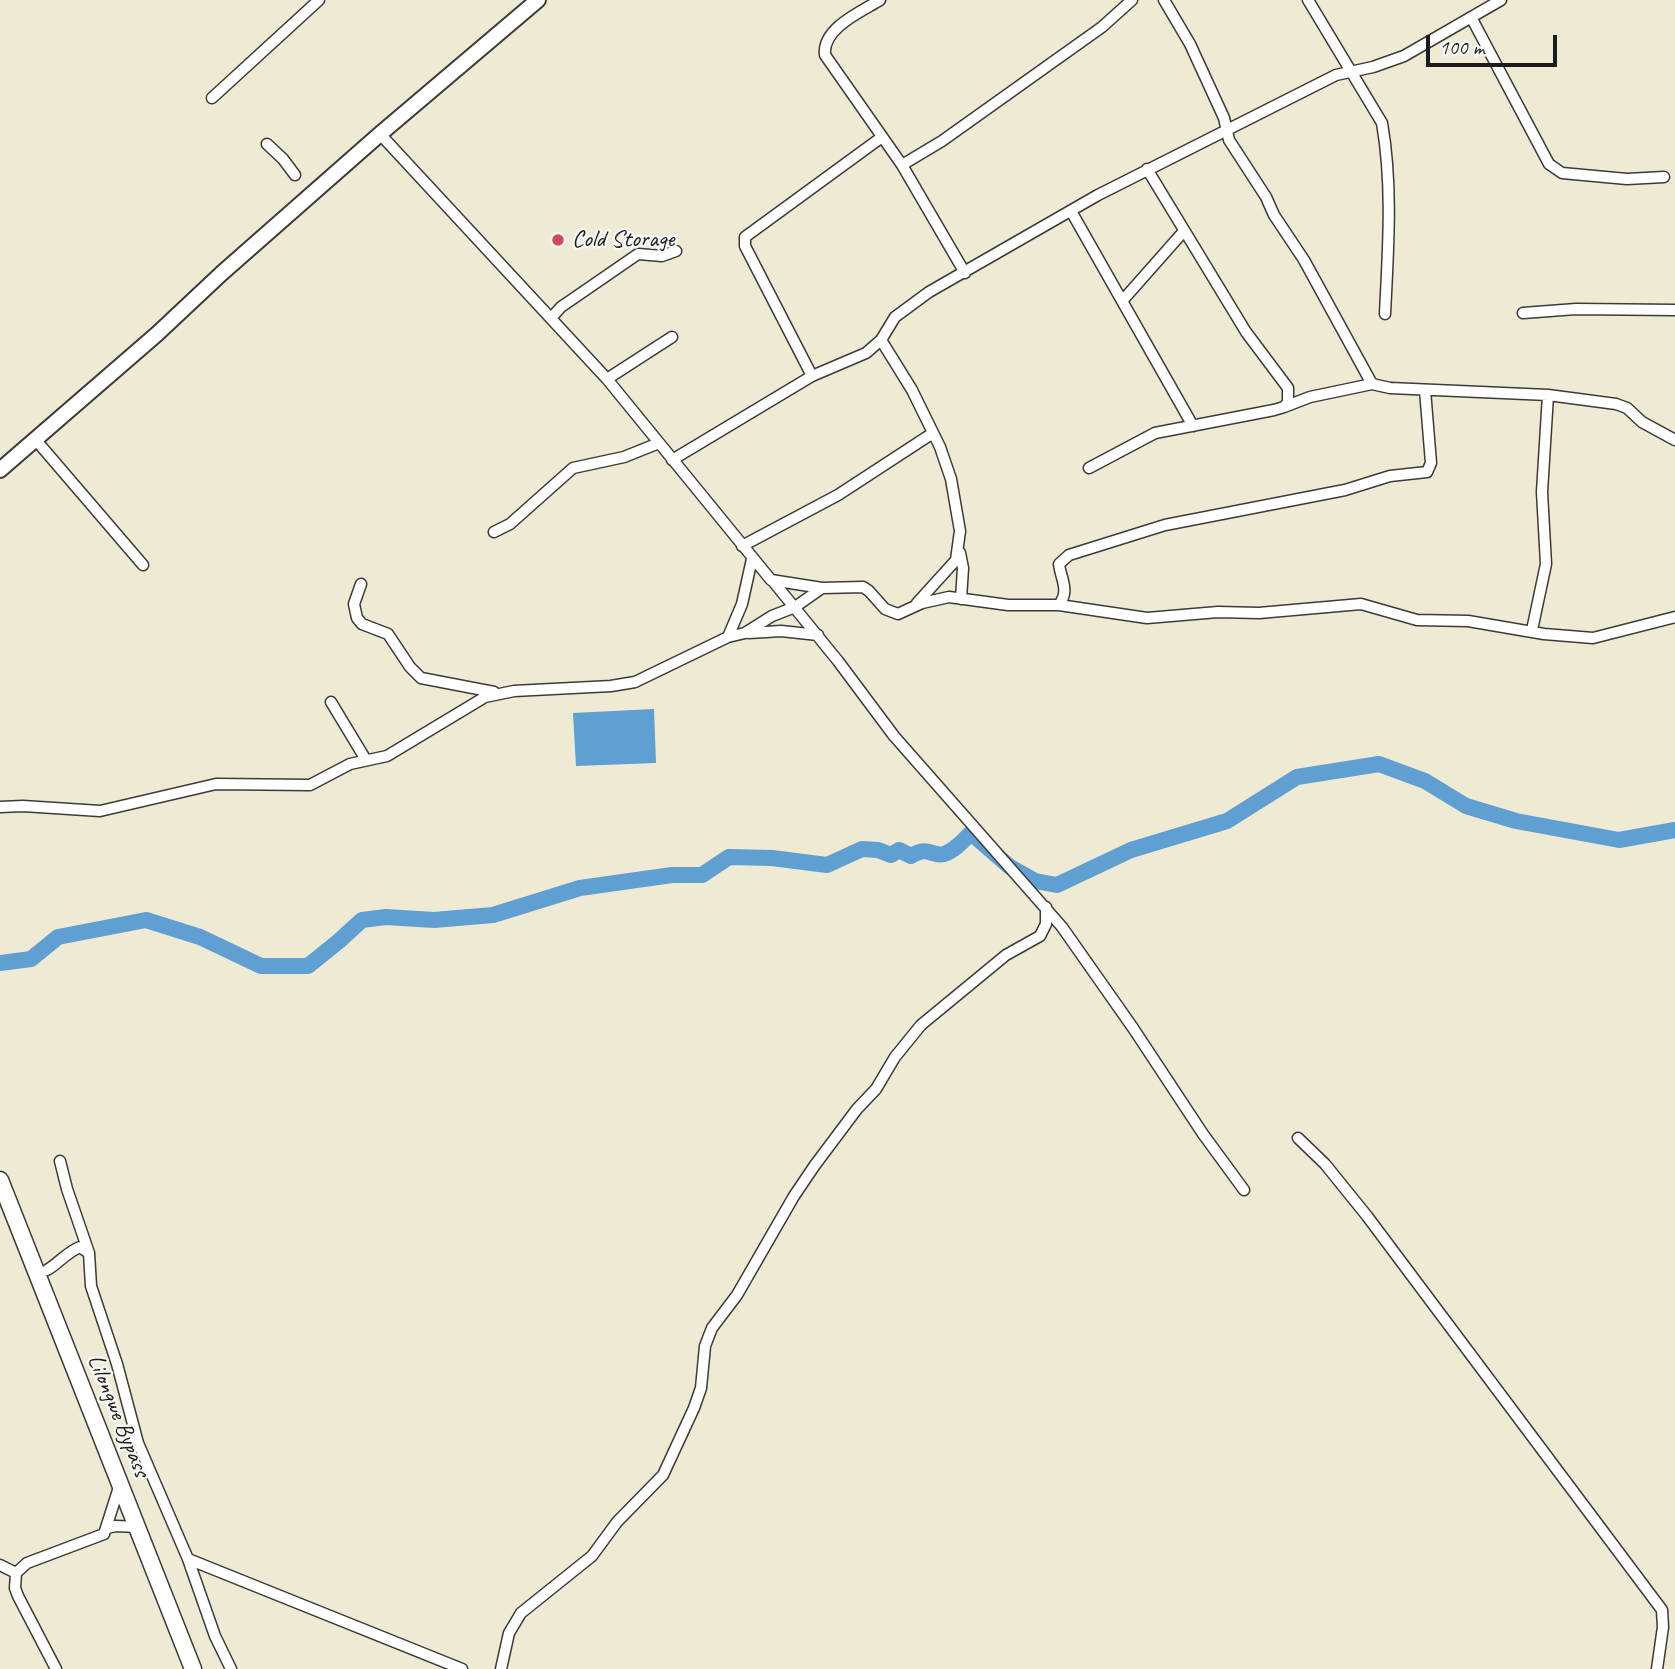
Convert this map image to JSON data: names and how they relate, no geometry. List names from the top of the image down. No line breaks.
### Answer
{"streets":{"main road":["Lilongwe Bypass"]},"places":["Cold Storage"],"scale_bar":"100 m"}
